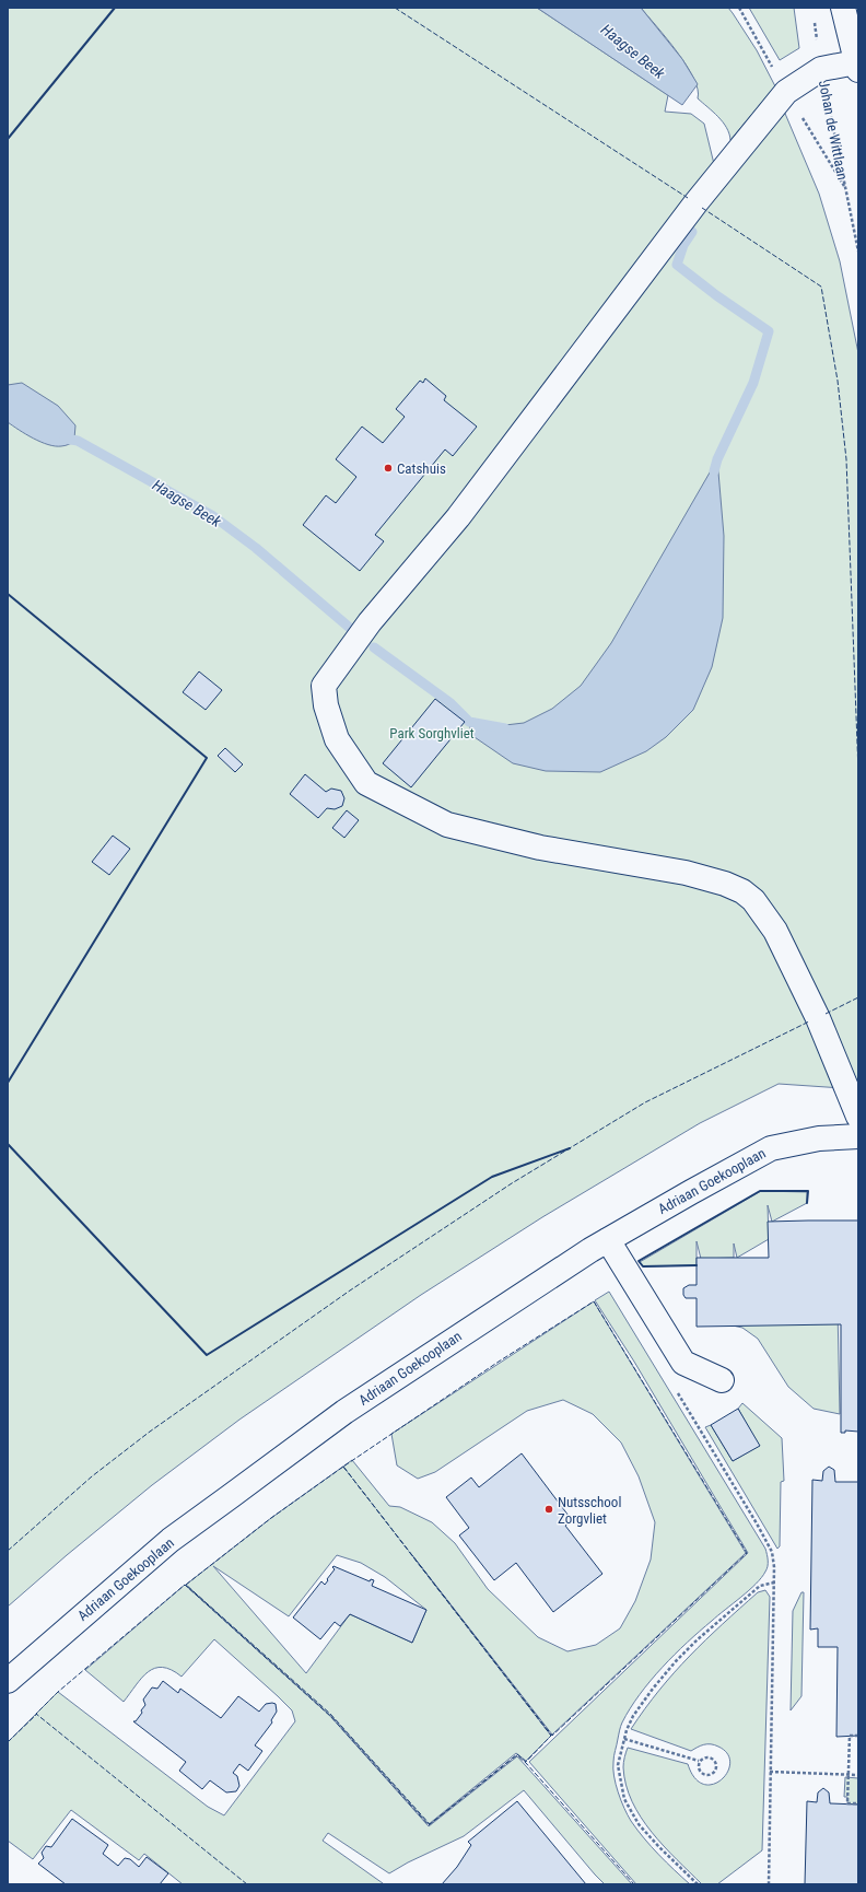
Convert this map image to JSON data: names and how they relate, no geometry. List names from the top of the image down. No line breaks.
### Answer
{"streets":{"street":["Adriaan Goekooplaan"],"path":["Johan de Wittlaan"]},"water":["Haagse Beek"],"parks":["Park Sorghvliet"],"places":["Catshuis","Nutsschool Zorgvliet"]}
